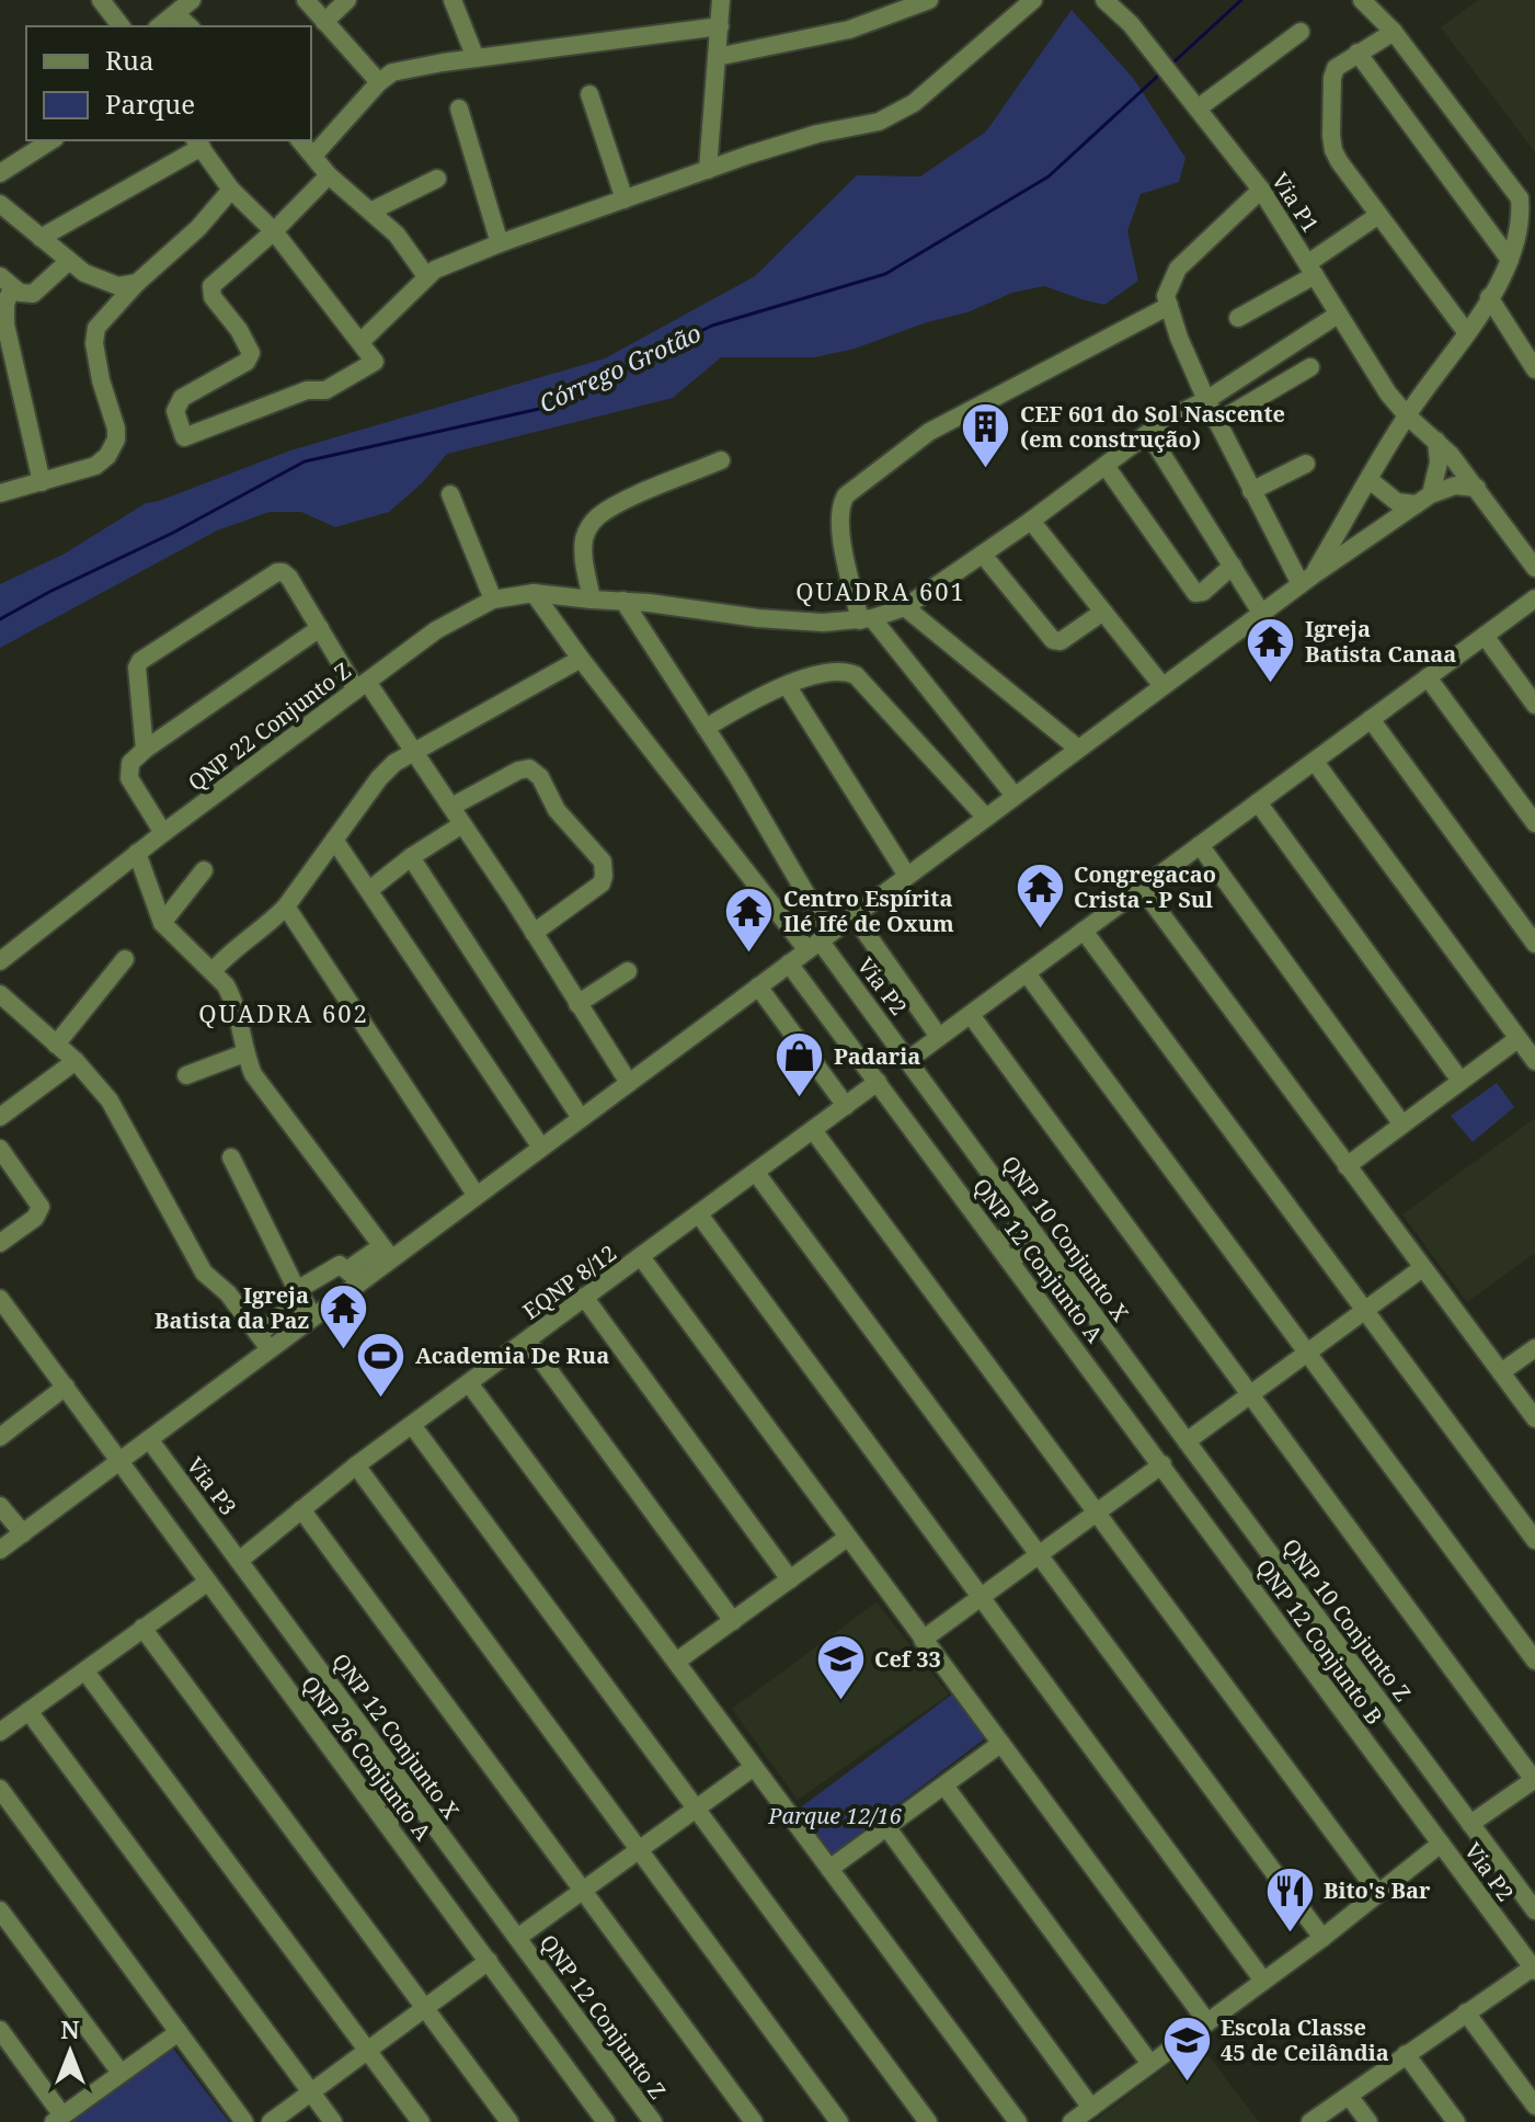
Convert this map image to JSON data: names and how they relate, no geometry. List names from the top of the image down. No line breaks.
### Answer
{"streets":{"street":["Via P1","QNP 22 Conjunto Z","Via P2","QNP 10 Conjunto X","QNP 12 Conjunto A","EQNP 8/12","Via P3","QNP 10 Conjunto Z","QNP 12 Conjunto B","QNP 12 Conjunto X","QNP 26 Conjunto A","QNP 12 Conjunto Z"]},"crossings":[["Via P1","QNP 22 Conjunto Z"],["Via P2","QNP 10 Conjunto X"],["Via P2","QNP 10 Conjunto Z"],["Via P2","QNP 12 Conjunto B"],["QNP 10 Conjunto X","QNP 10 Conjunto Z"],["QNP 12 Conjunto A","EQNP 8/12"],["QNP 12 Conjunto A","QNP 12 Conjunto B"],["EQNP 8/12","Via P3"],["EQNP 8/12","QNP 12 Conjunto X"],["Via P3","QNP 12 Conjunto X"],["QNP 12 Conjunto X","QNP 12 Conjunto Z"]],"districts":["QUADRA 601","QUADRA 602"],"water":["Córrego Grotão"],"parks":["Parque 12/16"],"places":{"building":["CEF 601 do Sol Nascente (em construção)"],"temple":["Igreja Batista Canaa","Congregacao Crista - P Sul","Centro Espírita Ilé Ifé de Oxum","Igreja Batista da Paz"],"shop":["Padaria"],"sports":["Academia De Rua"],"school or university":["Cef 33","Escola Classe 45 de Ceilândia"],"restaurant":["Bito's Bar"]},"legend":["Rua","Parque"],"north":"top"}
